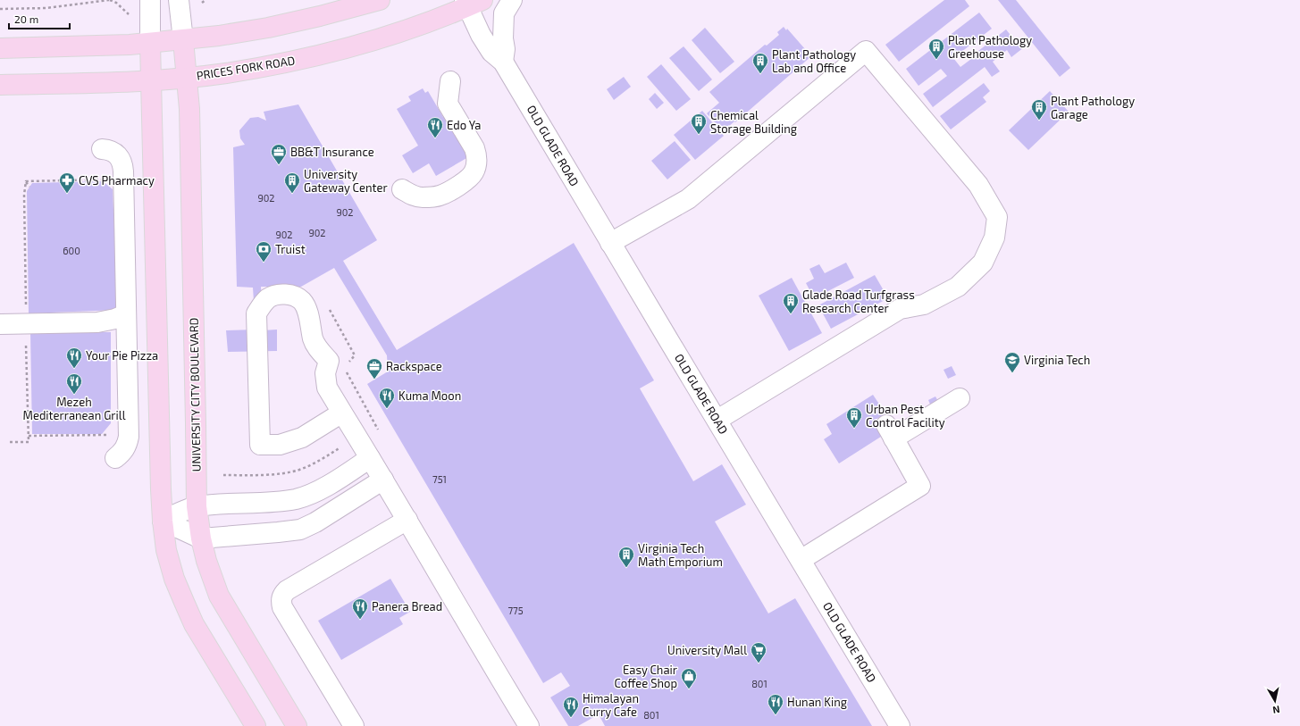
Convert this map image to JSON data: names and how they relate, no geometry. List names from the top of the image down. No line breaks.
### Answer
{"streets":{"main road":["PRICES FORK ROAD","UNIVERSITY CITY BOULEVARD"],"street":["OLD GLADE ROAD"]},"crossings":[["PRICES FORK ROAD","OLD GLADE ROAD"],["PRICES FORK ROAD","UNIVERSITY CITY BOULEVARD"]],"places":{"building":["Plant Pathology Greehouse","Plant Pathology Lab and Office","Plant Pathology Garage","Chemical Storage Building","University Gateway Center","Glade Road Turfgrass Research Center","Urban Pest Control Facility","Virginia Tech Math Emporium"],"restaurant":["Edo Ya","Your Pie Pizza","Mezeh Mediterranean Grill","Kuma Moon","Panera Bread","Hunan King","Himalayan Curry Cafe"],"office":["BB&T Insurance","Rackspace"],"pharmacy":["CVS Pharmacy"],"bank":["Truist"],"school or university":["Virginia Tech"],"supermarket":["University Mall"],"shop":["Easy Chair Coffee Shop"]},"house_numbers":["902","902","902","902","600","751","775","801","801"],"scale_bar":"20 m","north":"bottom"}
